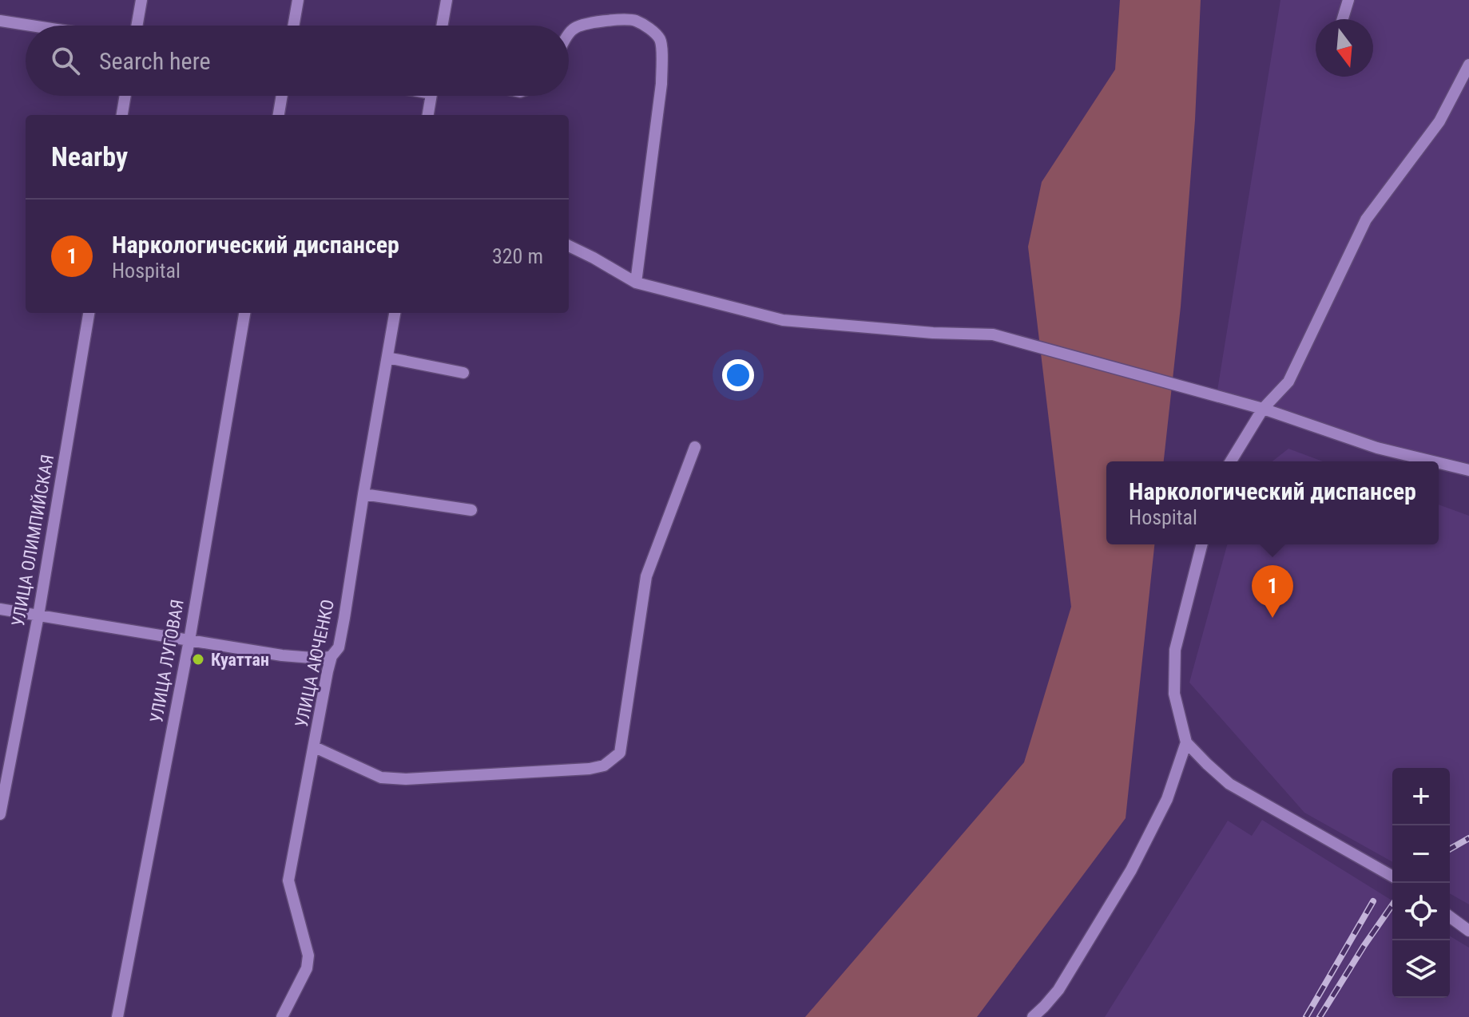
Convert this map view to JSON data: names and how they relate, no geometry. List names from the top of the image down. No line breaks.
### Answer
{"streets":{"street":["УЛИЦА ОЛИМПИЙСКАЯ","УЛИЦА ЛУГОВАЯ","УЛИЦА АЮЧЕНКО"]},"places":["Куаттан"],"north":"bottom","page":{"search":"Search here","heading":"Nearby","list":[{"mark":"1","name":"Наркологический диспансер","note":"Hospital","value":"320 m"}],"popup":["Наркологический диспансер","Hospital"],"pins":"1","map_buttons":["+","−"]}}
